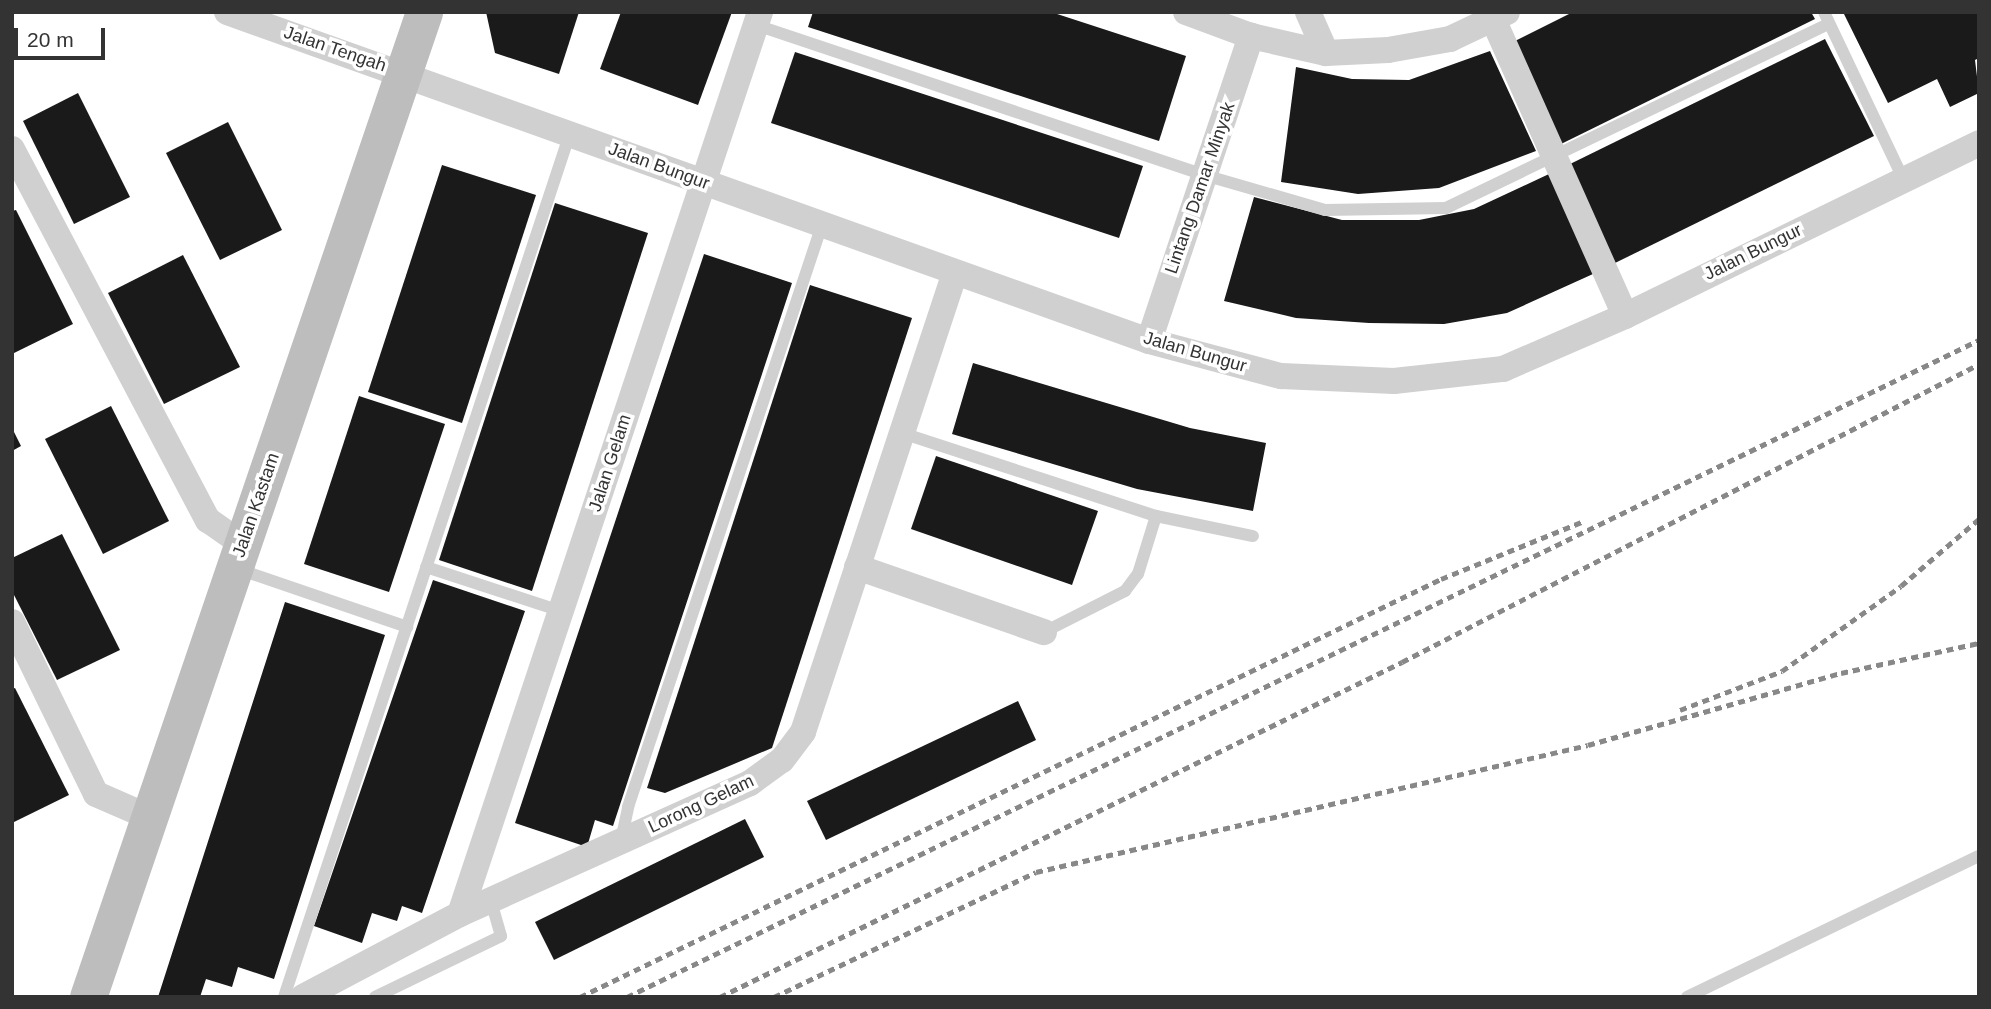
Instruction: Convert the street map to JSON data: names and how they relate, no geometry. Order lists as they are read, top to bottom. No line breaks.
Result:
{"streets":{"street":["Jalan Tengah","Jalan Bungur","Lintang Damar Minyak","Jalan Gelam","Jalan Kastam","Lorong Gelam"]},"crossings":[["Jalan Tengah","Jalan Bungur"],["Jalan Tengah","Jalan Kastam"],["Jalan Bungur","Lintang Damar Minyak"],["Jalan Bungur","Jalan Gelam"],["Jalan Bungur","Jalan Kastam"],["Jalan Bungur","Lorong Gelam"],["Jalan Gelam","Lorong Gelam"]],"scale_bar":"20 m"}
